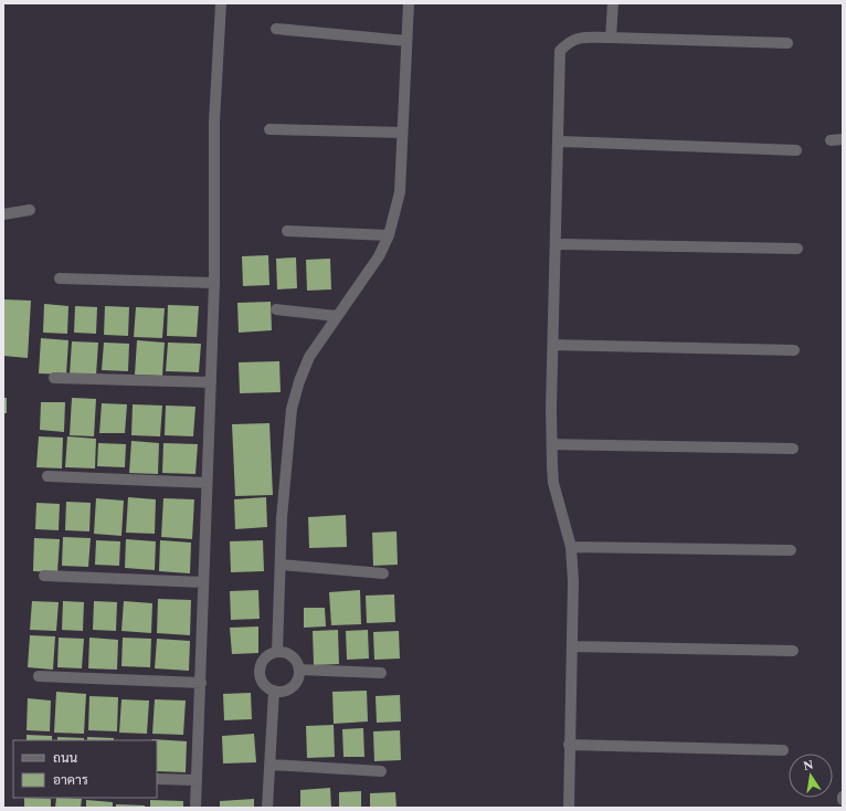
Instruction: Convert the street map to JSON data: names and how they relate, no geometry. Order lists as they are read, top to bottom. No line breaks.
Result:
{"legend":["ถนน","อาคาร"],"north":"top"}
